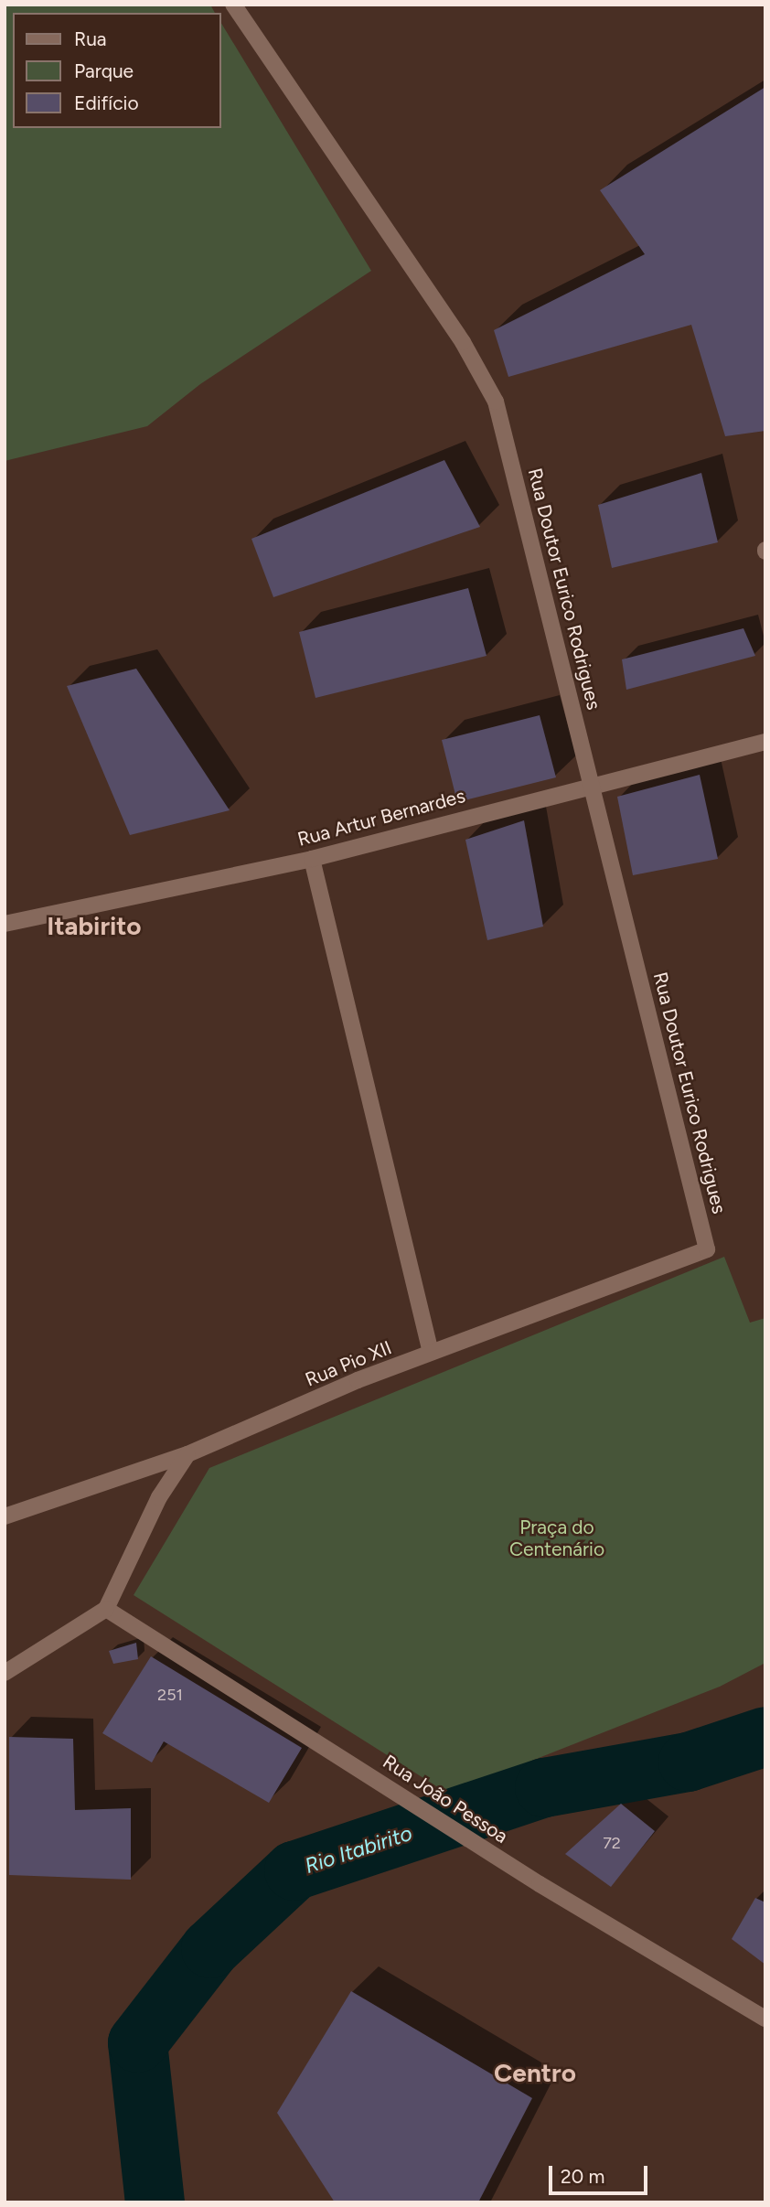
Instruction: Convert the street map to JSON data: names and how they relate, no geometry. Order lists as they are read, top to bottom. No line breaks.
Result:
{"streets":{"main road":["Rua Doutor Eurico Rodrigues","Rua Artur Bernardes","Rua Pio XII","Rua João Pessoa"]},"crossings":[["Rua Doutor Eurico Rodrigues","Rua Artur Bernardes"],["Rua Doutor Eurico Rodrigues","Rua Pio XII"]],"districts":["Itabirito","Centro"],"water":["Rio Itabirito"],"parks":["Praça do Centenário"],"house_numbers":["251","72"],"legend":["Rua","Parque","Edifício"],"scale_bar":"20 m"}
